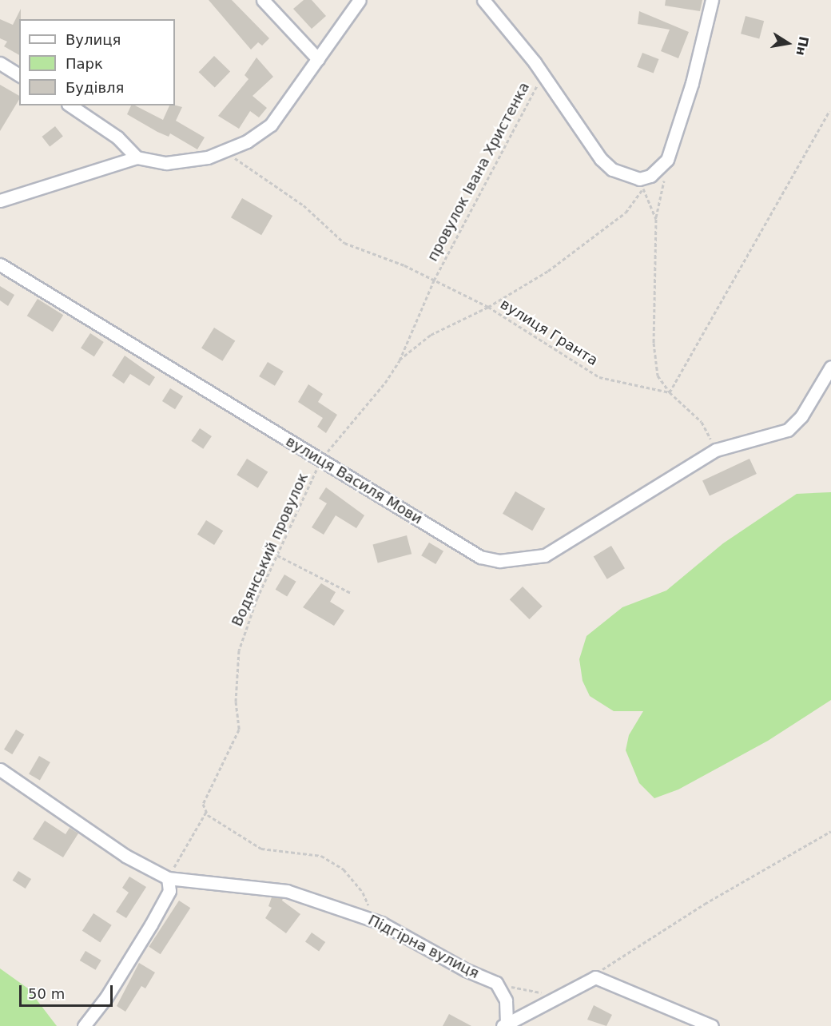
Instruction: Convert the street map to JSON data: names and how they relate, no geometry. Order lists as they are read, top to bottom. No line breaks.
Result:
{"streets":{"street":["вулиця Василя Мови","Підгірна вулиця"],"path":["провулок Івана Христенка","вулиця Гранта","Водянський провулок"]},"crossings":[["провулок Івана Христенка","вулиця Гранта"],["провулок Івана Христенка","Водянський провулок"],["вулиця Гранта","Водянський провулок"],["вулиця Василя Мови","Водянський провулок"]],"legend":["Вулиця","Парк","Будівля"],"scale_bar":"50 m","north":"right"}
